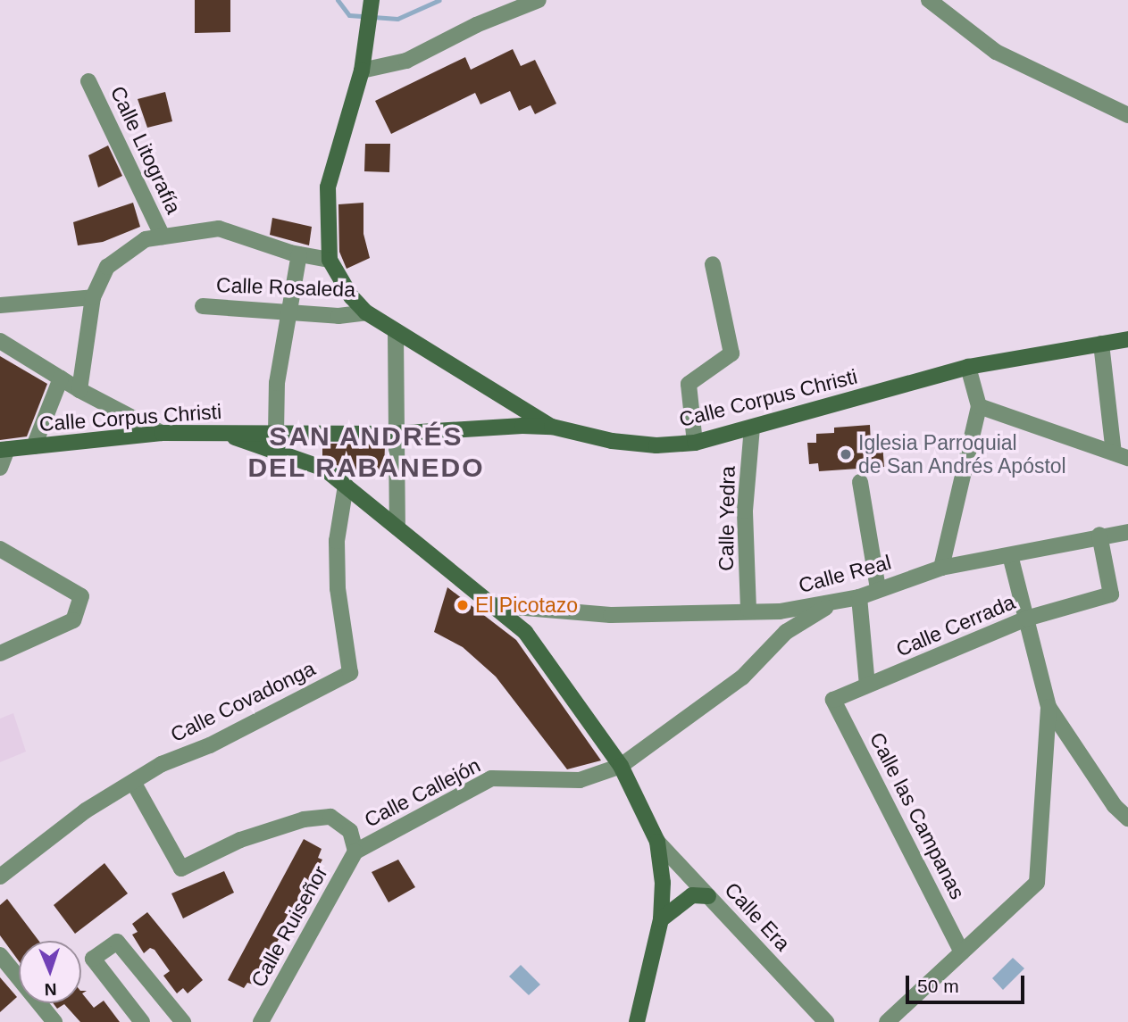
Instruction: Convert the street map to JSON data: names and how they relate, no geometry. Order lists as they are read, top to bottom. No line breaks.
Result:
{"streets":{"street":["Calle Litografía","Calle Rosaleda","Calle Corpus Christi","Calle Yedra","Calle Real","Calle Cerrada","Calle Covadonga","Calle Callejón","Calle las Campanas","Calle Era","Calle Ruiseñor"]},"crossings":[["Calle Corpus Christi","Calle Yedra"],["Calle Yedra","Calle Real"],["Calle Real","Calle Cerrada"],["Calle Real","Calle Callejón"],["Calle Cerrada","Calle las Campanas"],["Calle Callejón","Calle Ruiseñor"]],"districts":["SAN ANDRÉS DEL RABANEDO"],"places":["Iglesia Parroquial de San Andrés Apóstol","El Picotazo"],"scale_bar":"50 m","north":"bottom"}
